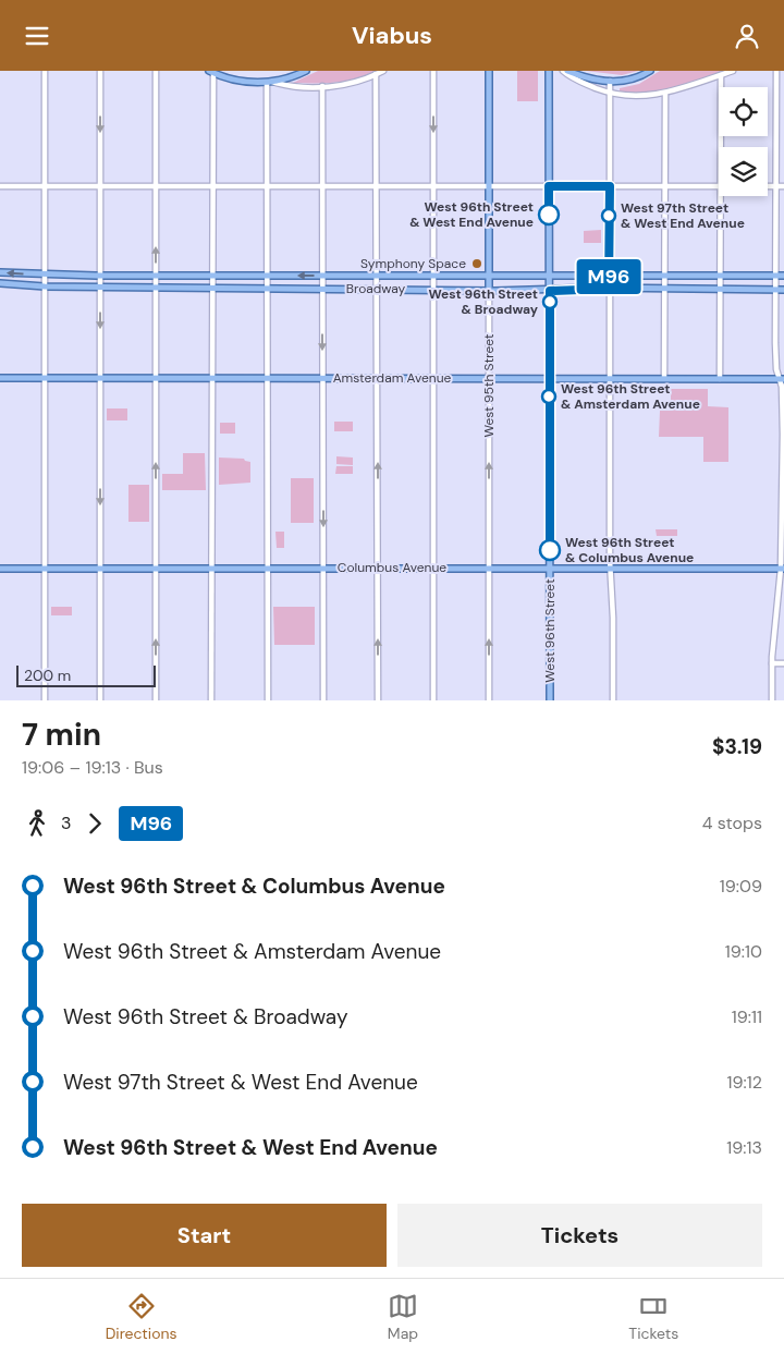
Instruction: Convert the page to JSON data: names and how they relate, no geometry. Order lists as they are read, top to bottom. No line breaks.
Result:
{"streets":{"main road":["Broadway","Amsterdam Avenue","West 95th Street","Columbus Avenue","West 96th Street"]},"crossings":[["Broadway","West 95th Street"],["Broadway","West 96th Street"],["Amsterdam Avenue","West 95th Street"],["Amsterdam Avenue","West 96th Street"],["West 95th Street","Columbus Avenue"],["Columbus Avenue","West 96th Street"]],"one_way":["West 95th Street"],"places":["West 96th Street & West End Avenue","West 97th Street & West End Avenue","Symphony Space","West 96th Street & Broadway","West 96th Street & Amsterdam Avenue","West 96th Street & Columbus Avenue"],"lines":["bus line M96"],"scale_bar":"200 m","page":{"header":"Viabus","on_map":"M96","scale":"200 m","heading":["7 min","19:06 – 19:13 · Bus","$3.19"],"legs":["3","M96","4 stops"],"list":[{"name":"West 96th Street & Columbus Avenue","value":"19:09"},{"name":"West 96th Street & Amsterdam Avenue","value":"19:10"},{"name":"West 96th Street & Broadway","value":"19:11"},{"name":"West 97th Street & West End Avenue","value":"19:12"},{"name":"West 96th Street & West End Avenue","value":"19:13"}],"buttons":["Start","Tickets"],"tabs":["Directions","Map","Tickets"]}}
